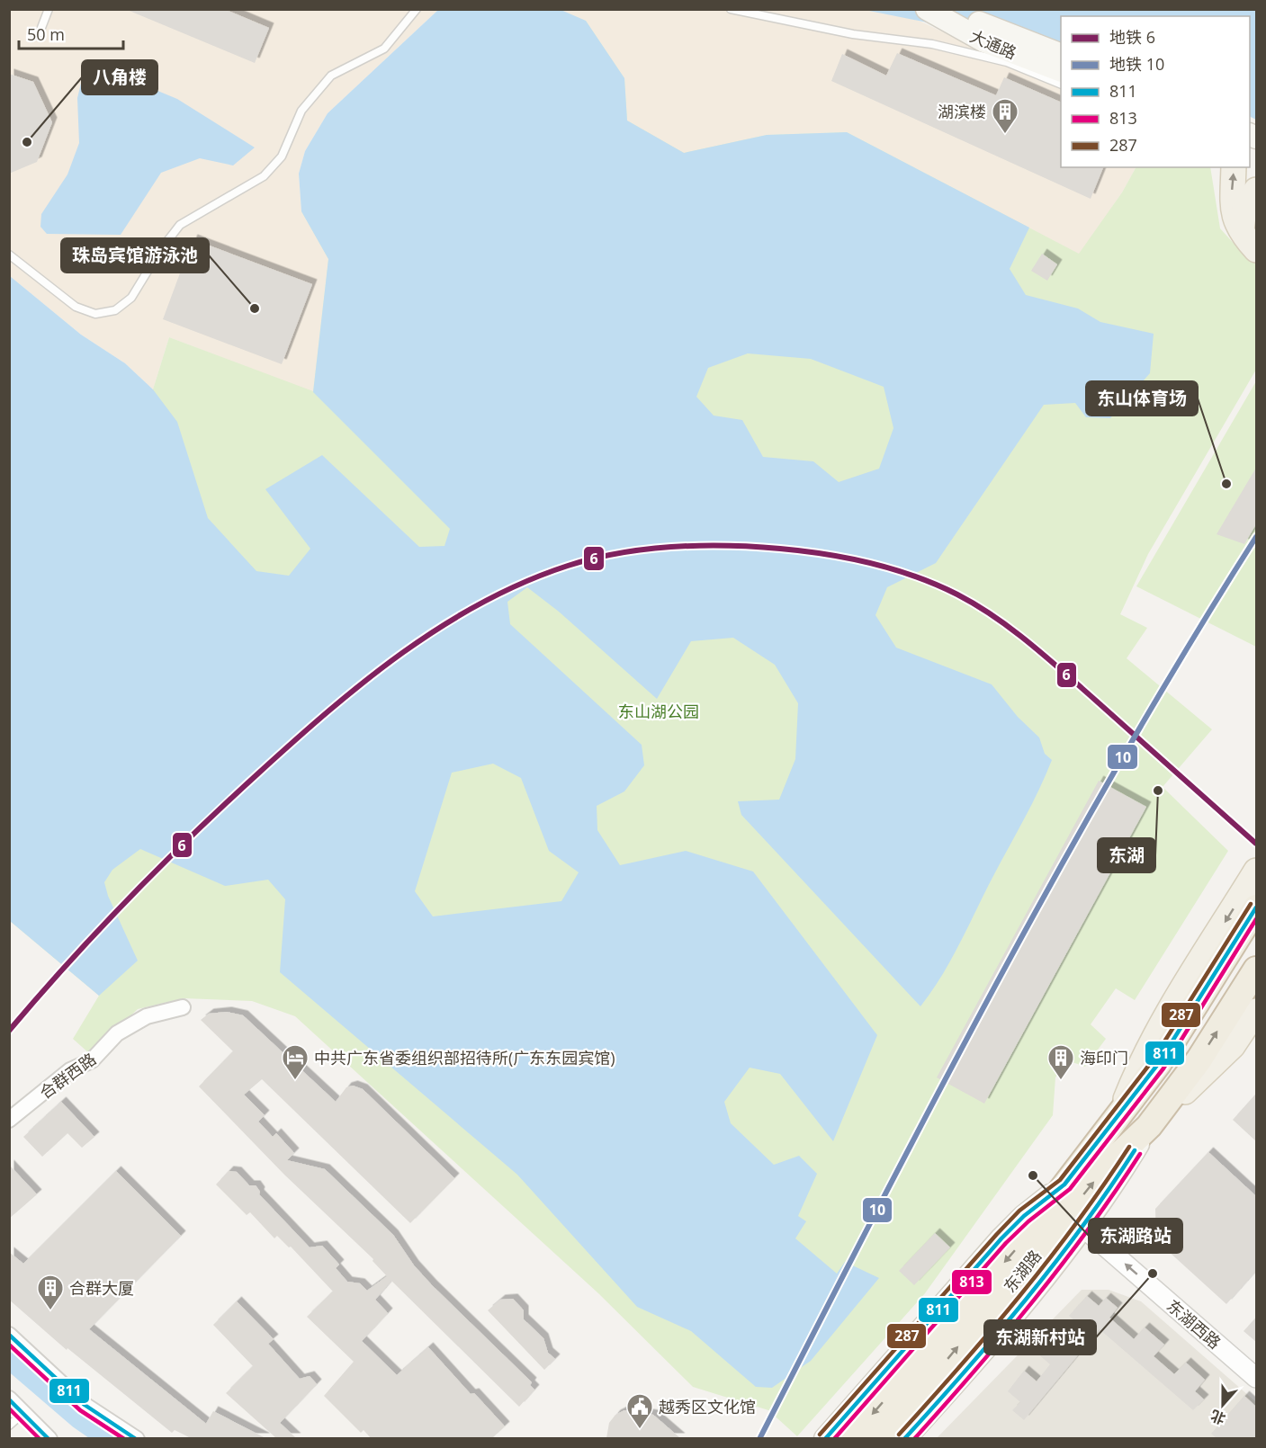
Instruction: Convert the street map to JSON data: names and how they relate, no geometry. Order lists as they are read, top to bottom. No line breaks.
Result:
{"streets":{"highway":["东湖路"],"main road":["大通路"],"street":["合群西路","东湖西路"]},"one_way":["东湖西路"],"parks":["东山湖公园"],"places":{"building":["湖滨楼","海印门","合群大厦"],"other":["八角楼","珠岛宾馆游泳池","东山体育场","东湖","东湖路站","东湖新村站"],"hotel":["中共广东省委组织部招待所(广东东园宾馆)"],"public building":["越秀区文化馆"]},"lines":["metro line 10","metro line 6","transit line 287","transit line 811","transit line 813"],"legend":["地铁 6","地铁 10","811","813","287"],"scale_bar":"50 m","north":"bottom"}
